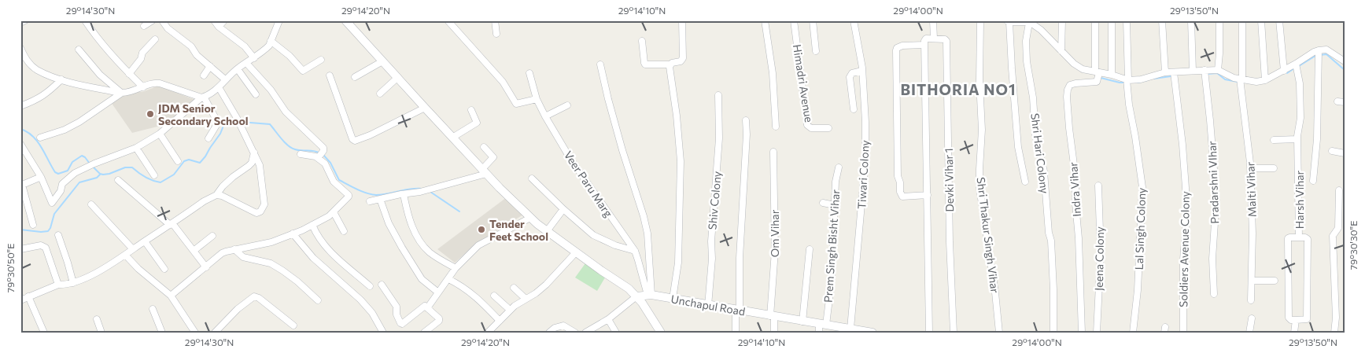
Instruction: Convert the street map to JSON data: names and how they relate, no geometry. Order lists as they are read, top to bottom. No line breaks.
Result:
{"streets":{"street":["Himadri Avenue","Shri Hari Colony","Tiwari Colony","Devki Vihar 1","Pradarshni VIhar","Veer Paru Marg","Indra Vihar","Malti Vihar","Harsh Vihar","Shiv Colony","Lal Singh Colony","Om Vihar","Shri Thakur Singh Vihar","Prem Singh Bisht Vihar","Soldiers Avenue Colony","Jeena Colony","Unchapul Road"]},"crossings":[["Tiwari Colony","Unchapul Road"],["Veer Paru Marg","Unchapul Road"],["Shiv Colony","Unchapul Road"],["Om Vihar","Unchapul Road"],["Prem Singh Bisht Vihar","Unchapul Road"]],"districts":["BITHORIA NO1"],"places":["JDM Senior Secondary School","Tender Feet School"],"coordinates":["29°14'30\"N","29°14'20\"N","29°14'10\"N","29°14'00\"N","29°13'50\"N","79°30'30\"E","79°30'50\"E"]}
